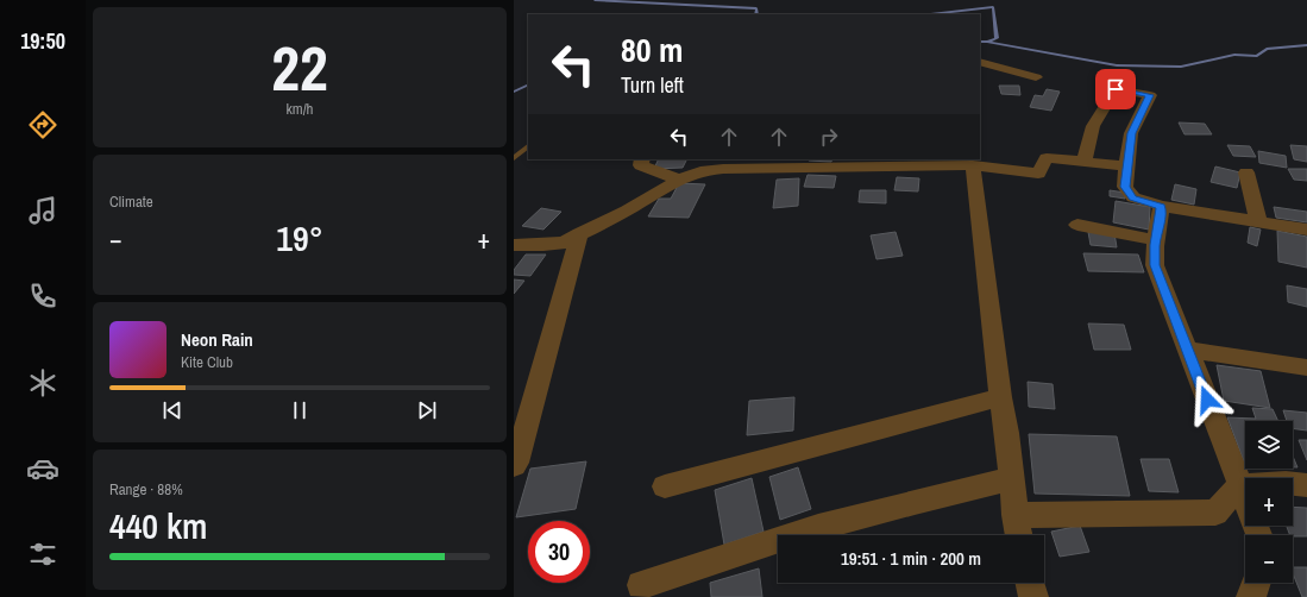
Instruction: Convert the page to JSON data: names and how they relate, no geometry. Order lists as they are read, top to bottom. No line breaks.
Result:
{"page":{"tabs":"19:50","tile":[["22","km/h"],"Climate",["Range · 88%","440 km"]],"turn":["80 m","Turn left"],"heat":["−","19°","+"],"song":["Neon Rain","Kite Club"],"map_buttons":["+","−"],"limit":"30","trip":"19:51 · 1 min · 200 m"}}
